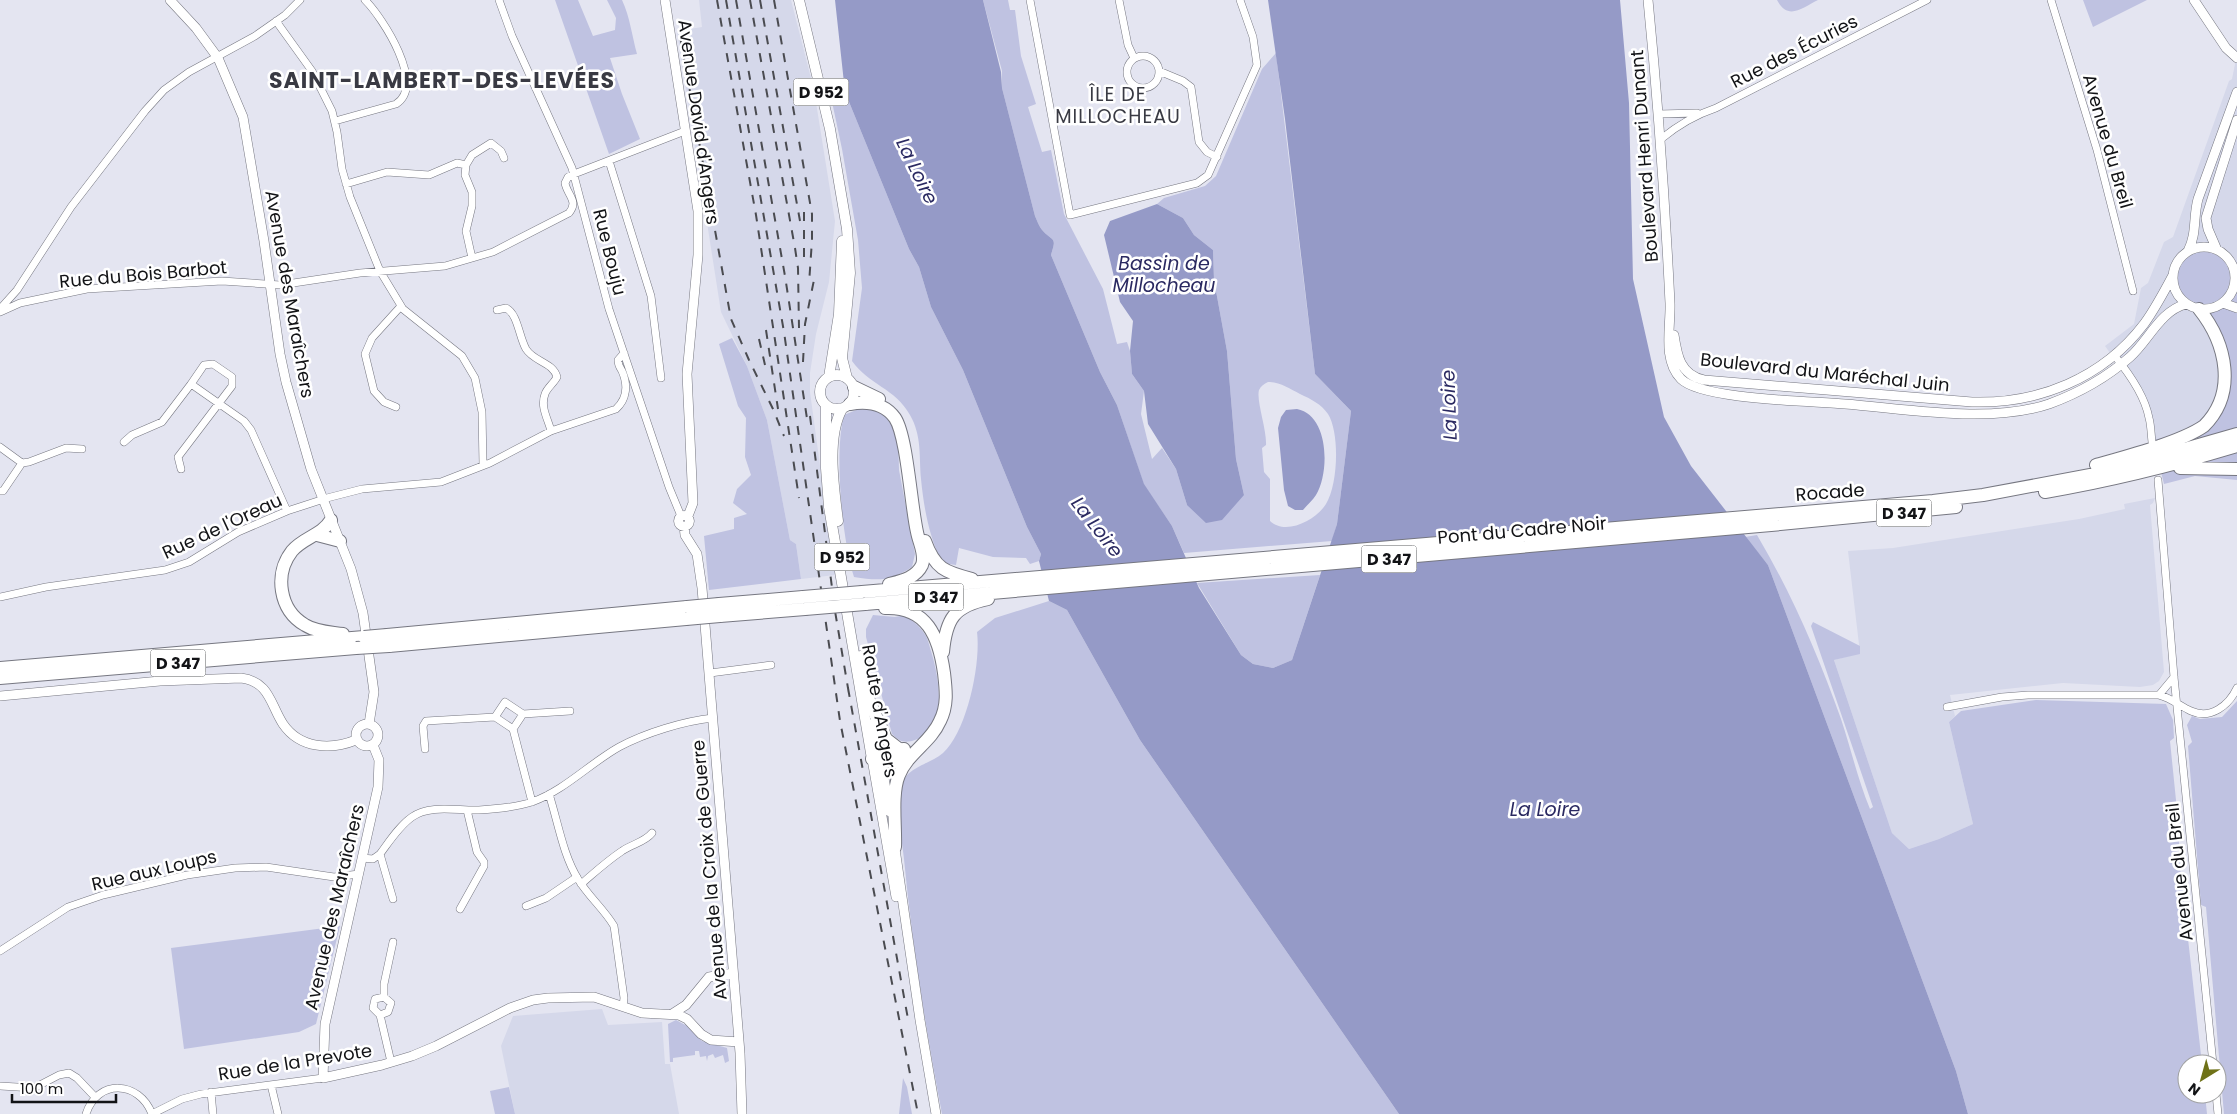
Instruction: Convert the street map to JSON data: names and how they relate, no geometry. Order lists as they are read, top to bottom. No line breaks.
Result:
{"streets":{"highway":["Rocade","D 347","Pont du Cadre Noir"],"main road":["D 952","Route d'Angers"],"street":["Rue des Écuries","Avenue David d'Angers","Avenue du Breil","Boulevard Henri Dunant","Rue Bouju","Rue du Bois Barbot","Avenue des Maraîchers","Boulevard du Maréchal Juin","Rue de l'Oreau","Rue aux Loups","Avenue de la Croix de Guerre","Rue de la Prevote"]},"crossings":[["Rue des Écuries","Boulevard Henri Dunant"],["D 952","Route d'Angers"],["Avenue David d'Angers","Rue Bouju"],["Avenue David d'Angers","Avenue de la Croix de Guerre"],["Avenue du Breil","D 347"],["Boulevard Henri Dunant","Boulevard du Maréchal Juin"],["Rue Bouju","Rue du Bois Barbot"],["Rue Bouju","Rue de l'Oreau"],["Rue du Bois Barbot","Avenue des Maraîchers"],["Avenue des Maraîchers","Rue de l'Oreau"],["Avenue des Maraîchers","Rue aux Loups"],["Avenue des Maraîchers","Rue de la Prevote"],["Rocade","D 347"],["Rocade","Pont du Cadre Noir"],["D 347","Pont du Cadre Noir"],["Avenue de la Croix de Guerre","Rue de la Prevote"]],"districts":["SAINT-LAMBERT-DES-LEVÉES","ÎLE DE MILLOCHEAU"],"water":["La Loire","Bassin de Millocheau"],"scale_bar":"100 m","north":"bottom left"}
